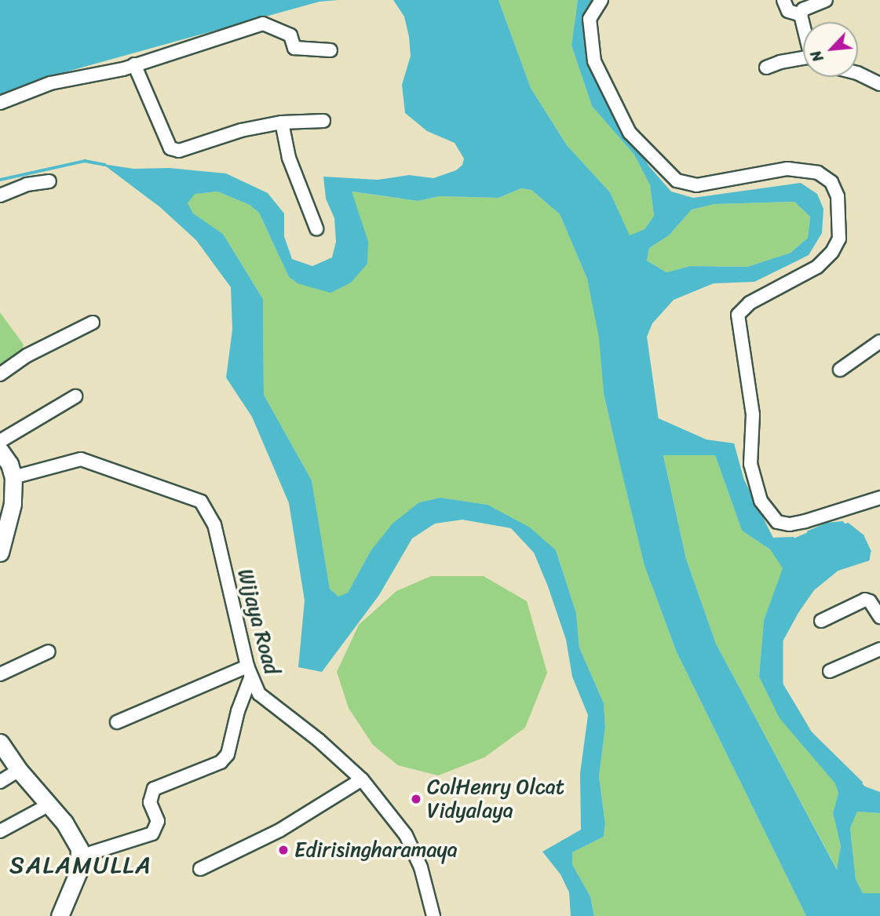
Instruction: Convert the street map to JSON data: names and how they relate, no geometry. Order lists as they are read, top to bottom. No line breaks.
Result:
{"streets":{"street":["Wijaya Road"]},"districts":["SALAMULLA"],"places":["ColHenry Olcat Vidyalaya","Edirisingharamaya"],"north":"bottom left"}
